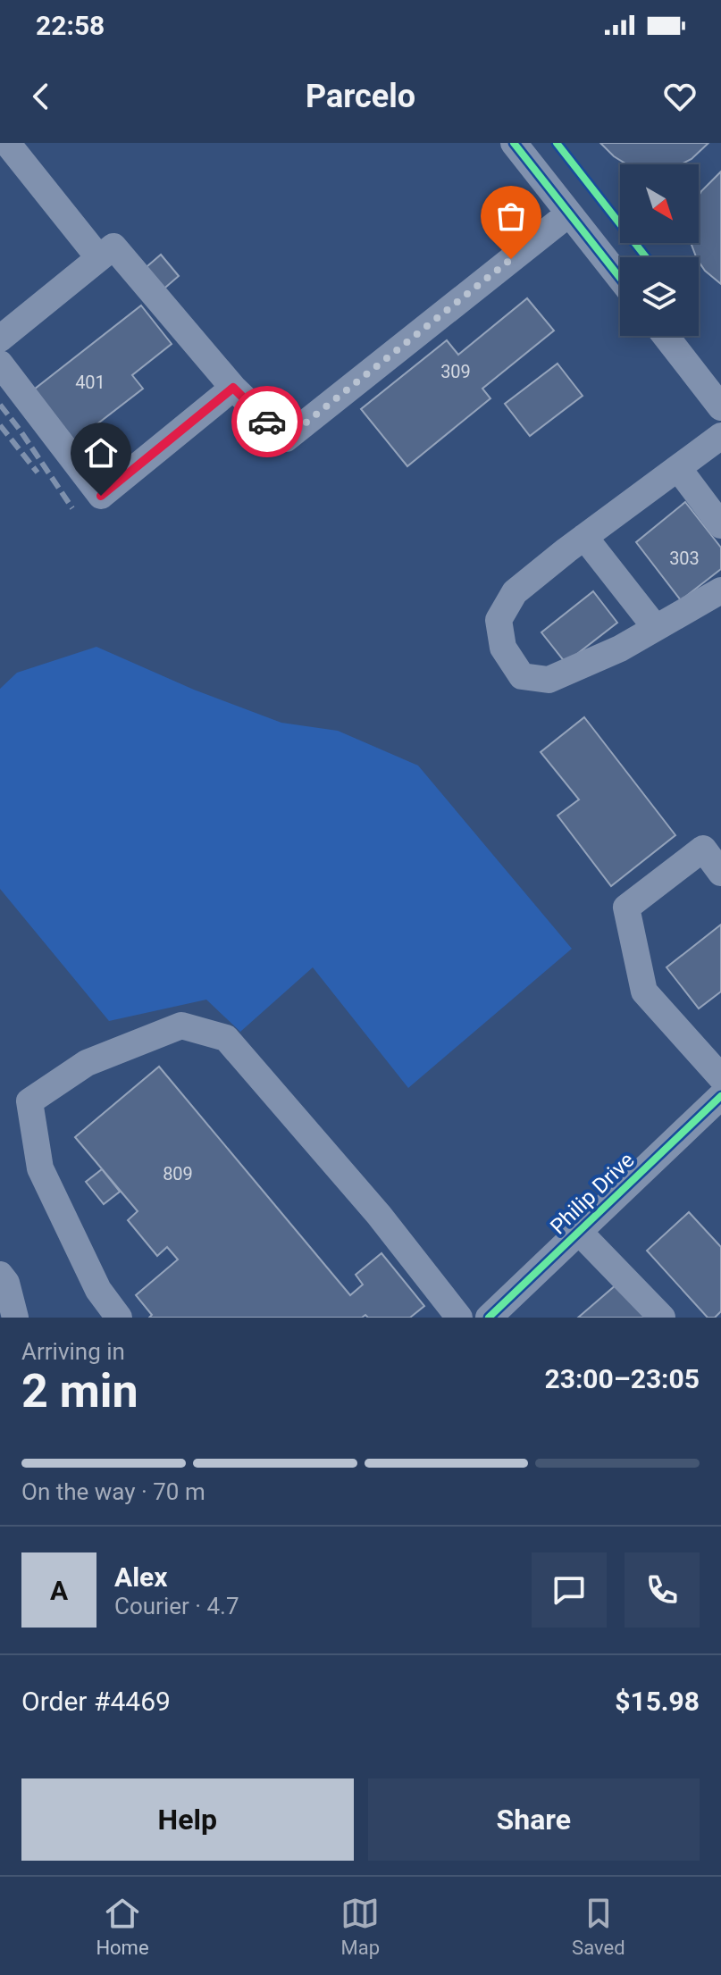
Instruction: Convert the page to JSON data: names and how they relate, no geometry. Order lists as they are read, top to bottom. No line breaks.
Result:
{"streets":{"street":["Philip Drive"]},"house_numbers":["309","401","303","809"],"north":"bottom right","page":{"status":"22:58","header":"Parcelo","heading":["2 min","Arriving in","23:00–23:05"],"panel":["Alex","Courier · 4.7","Order #4469","$15.98"],"bar":"On the way · 70 m","round":"A","buttons":["Help","Share"],"tabs":["Home","Map","Saved"]}}
